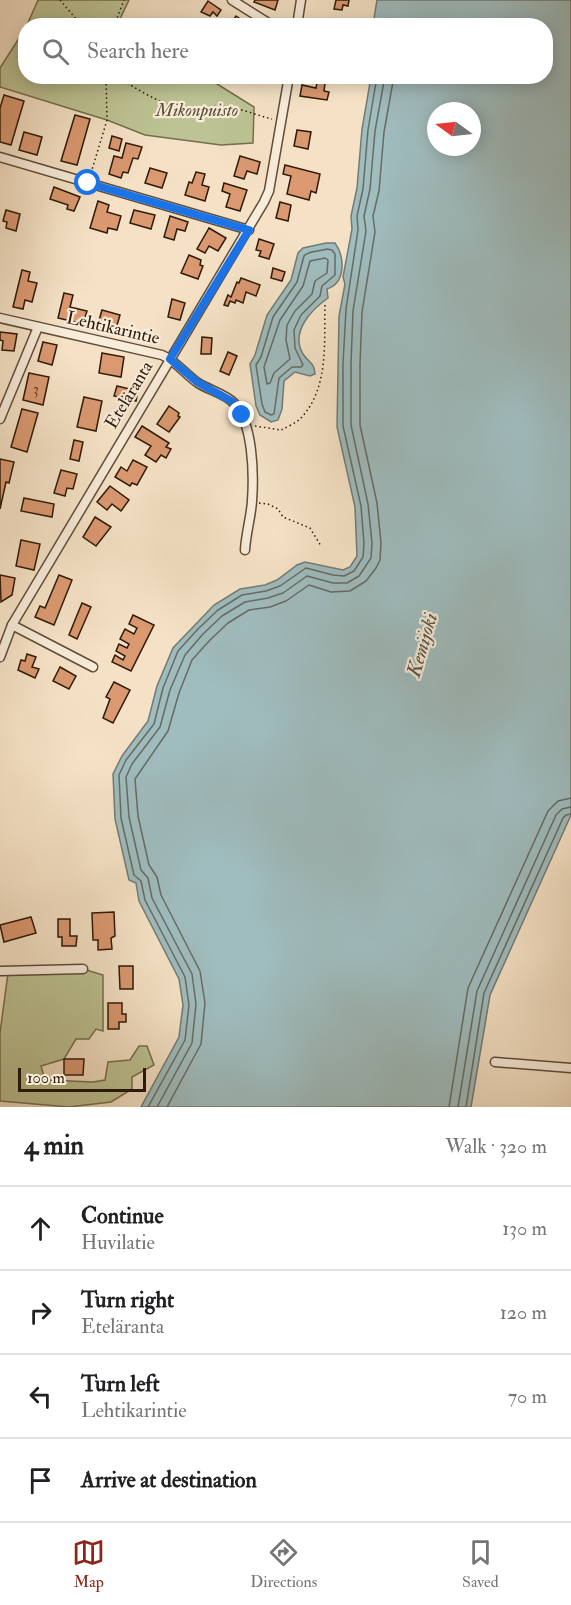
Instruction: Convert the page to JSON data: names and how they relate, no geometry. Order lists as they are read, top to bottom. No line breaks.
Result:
{"streets":{"street":["Lehtikarintie","Eteläranta"]},"crossings":[["Lehtikarintie","Eteläranta"]],"water":["Kemijoki"],"parks":["Mikonpuisto"],"house_numbers":["3"],"scale_bar":"100 m","north":"left","page":{"search":"Search here","scale":"100 m","heading":["4 min","Walk · 320 m"],"list":[["Continue","Huvilatie","130 m"],["Turn right","Eteläranta","120 m"],["Turn left","Lehtikarintie","70 m"],"Arrive at destination"],"nav":["Map","Directions","Saved"]}}
